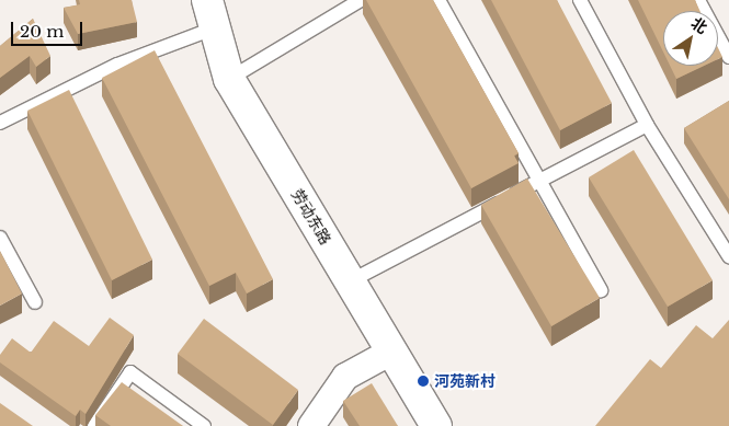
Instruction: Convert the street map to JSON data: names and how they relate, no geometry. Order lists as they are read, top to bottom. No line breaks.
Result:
{"streets":{"street":["劳动东路"]},"places":["河苑新村"],"scale_bar":"20 m","north":"top right"}
